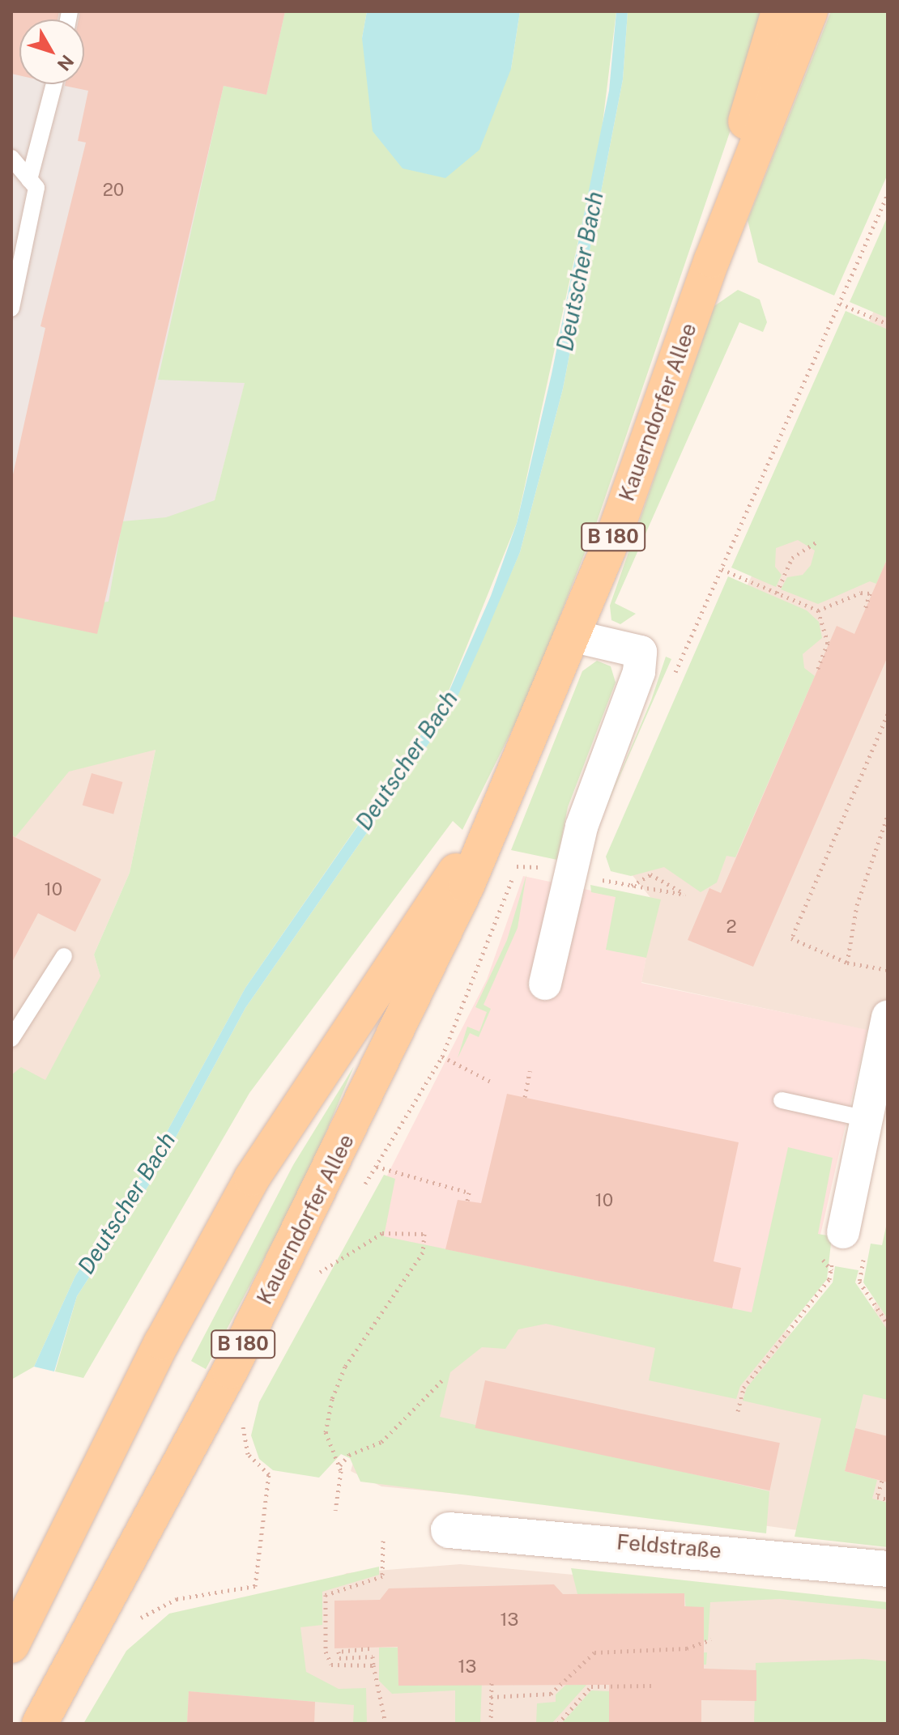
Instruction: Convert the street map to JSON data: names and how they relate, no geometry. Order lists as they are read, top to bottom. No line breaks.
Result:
{"streets":{"main road":["Kauerndorfer Allee","B 180"],"street":["Feldstraße"]},"water":["Deutscher Bach"],"house_numbers":["20","10","2","10","13","13"],"north":"bottom right"}
